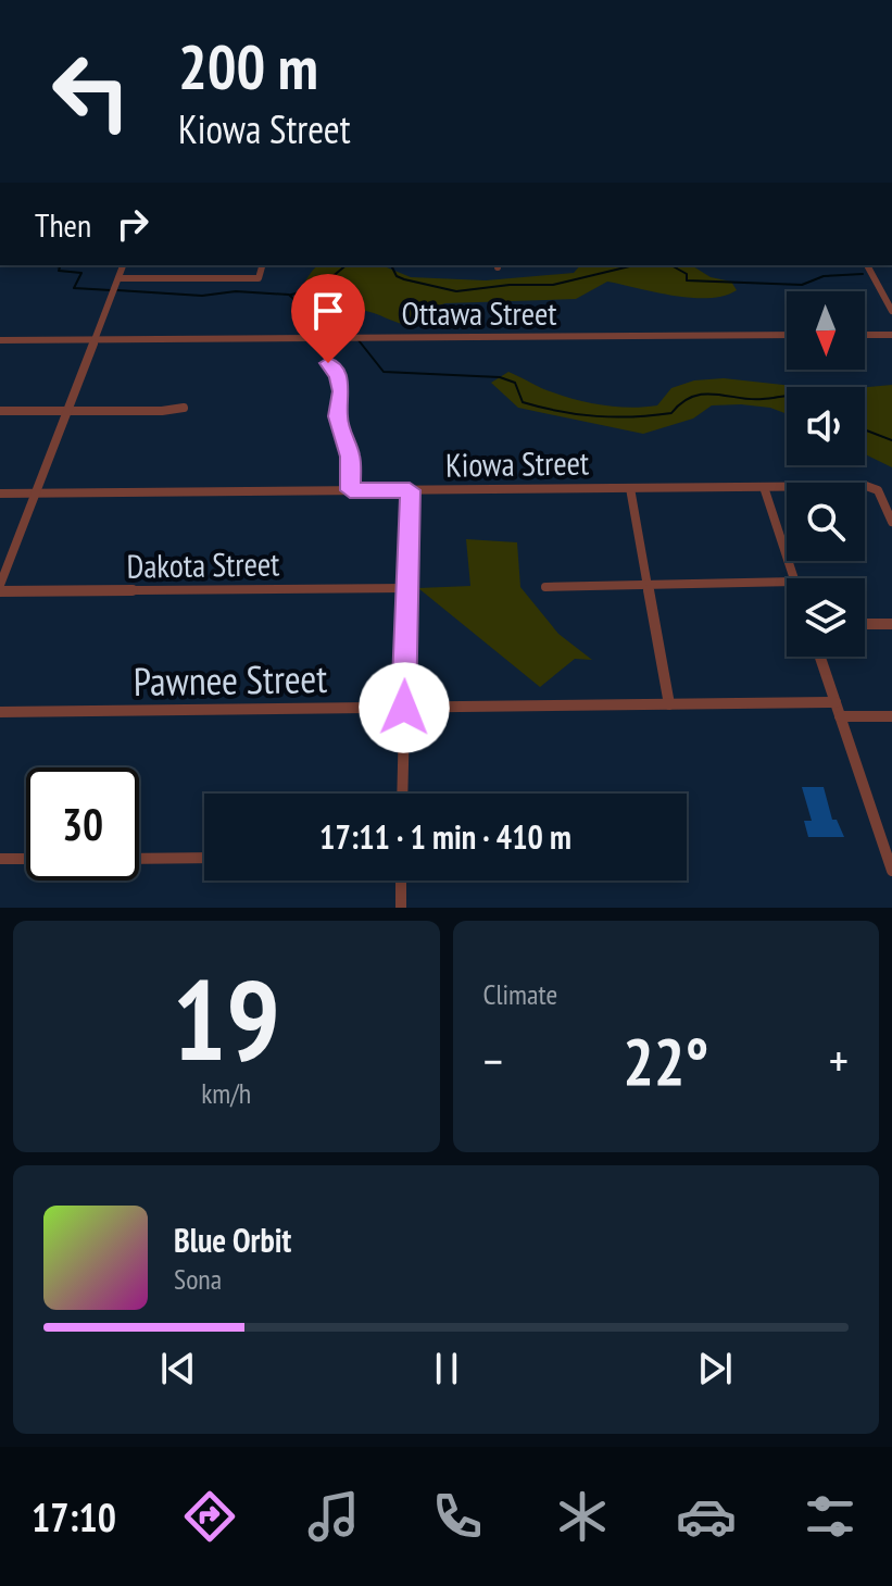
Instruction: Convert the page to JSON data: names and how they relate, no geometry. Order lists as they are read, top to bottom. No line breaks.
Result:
{"streets":{"street":["Ottawa Street","Kiowa Street","Dakota Street","Pawnee Street"]},"north":"bottom","page":{"turn":["200 m","Kiowa Street"],"then":"Then","limit":"30","trip":"17:11 · 1 min · 410 m","tile":[["19","km/h"],"Climate"],"heat":["−","22°","+"],"song":["Blue Orbit","Sona"],"tabs":"17:10"}}
